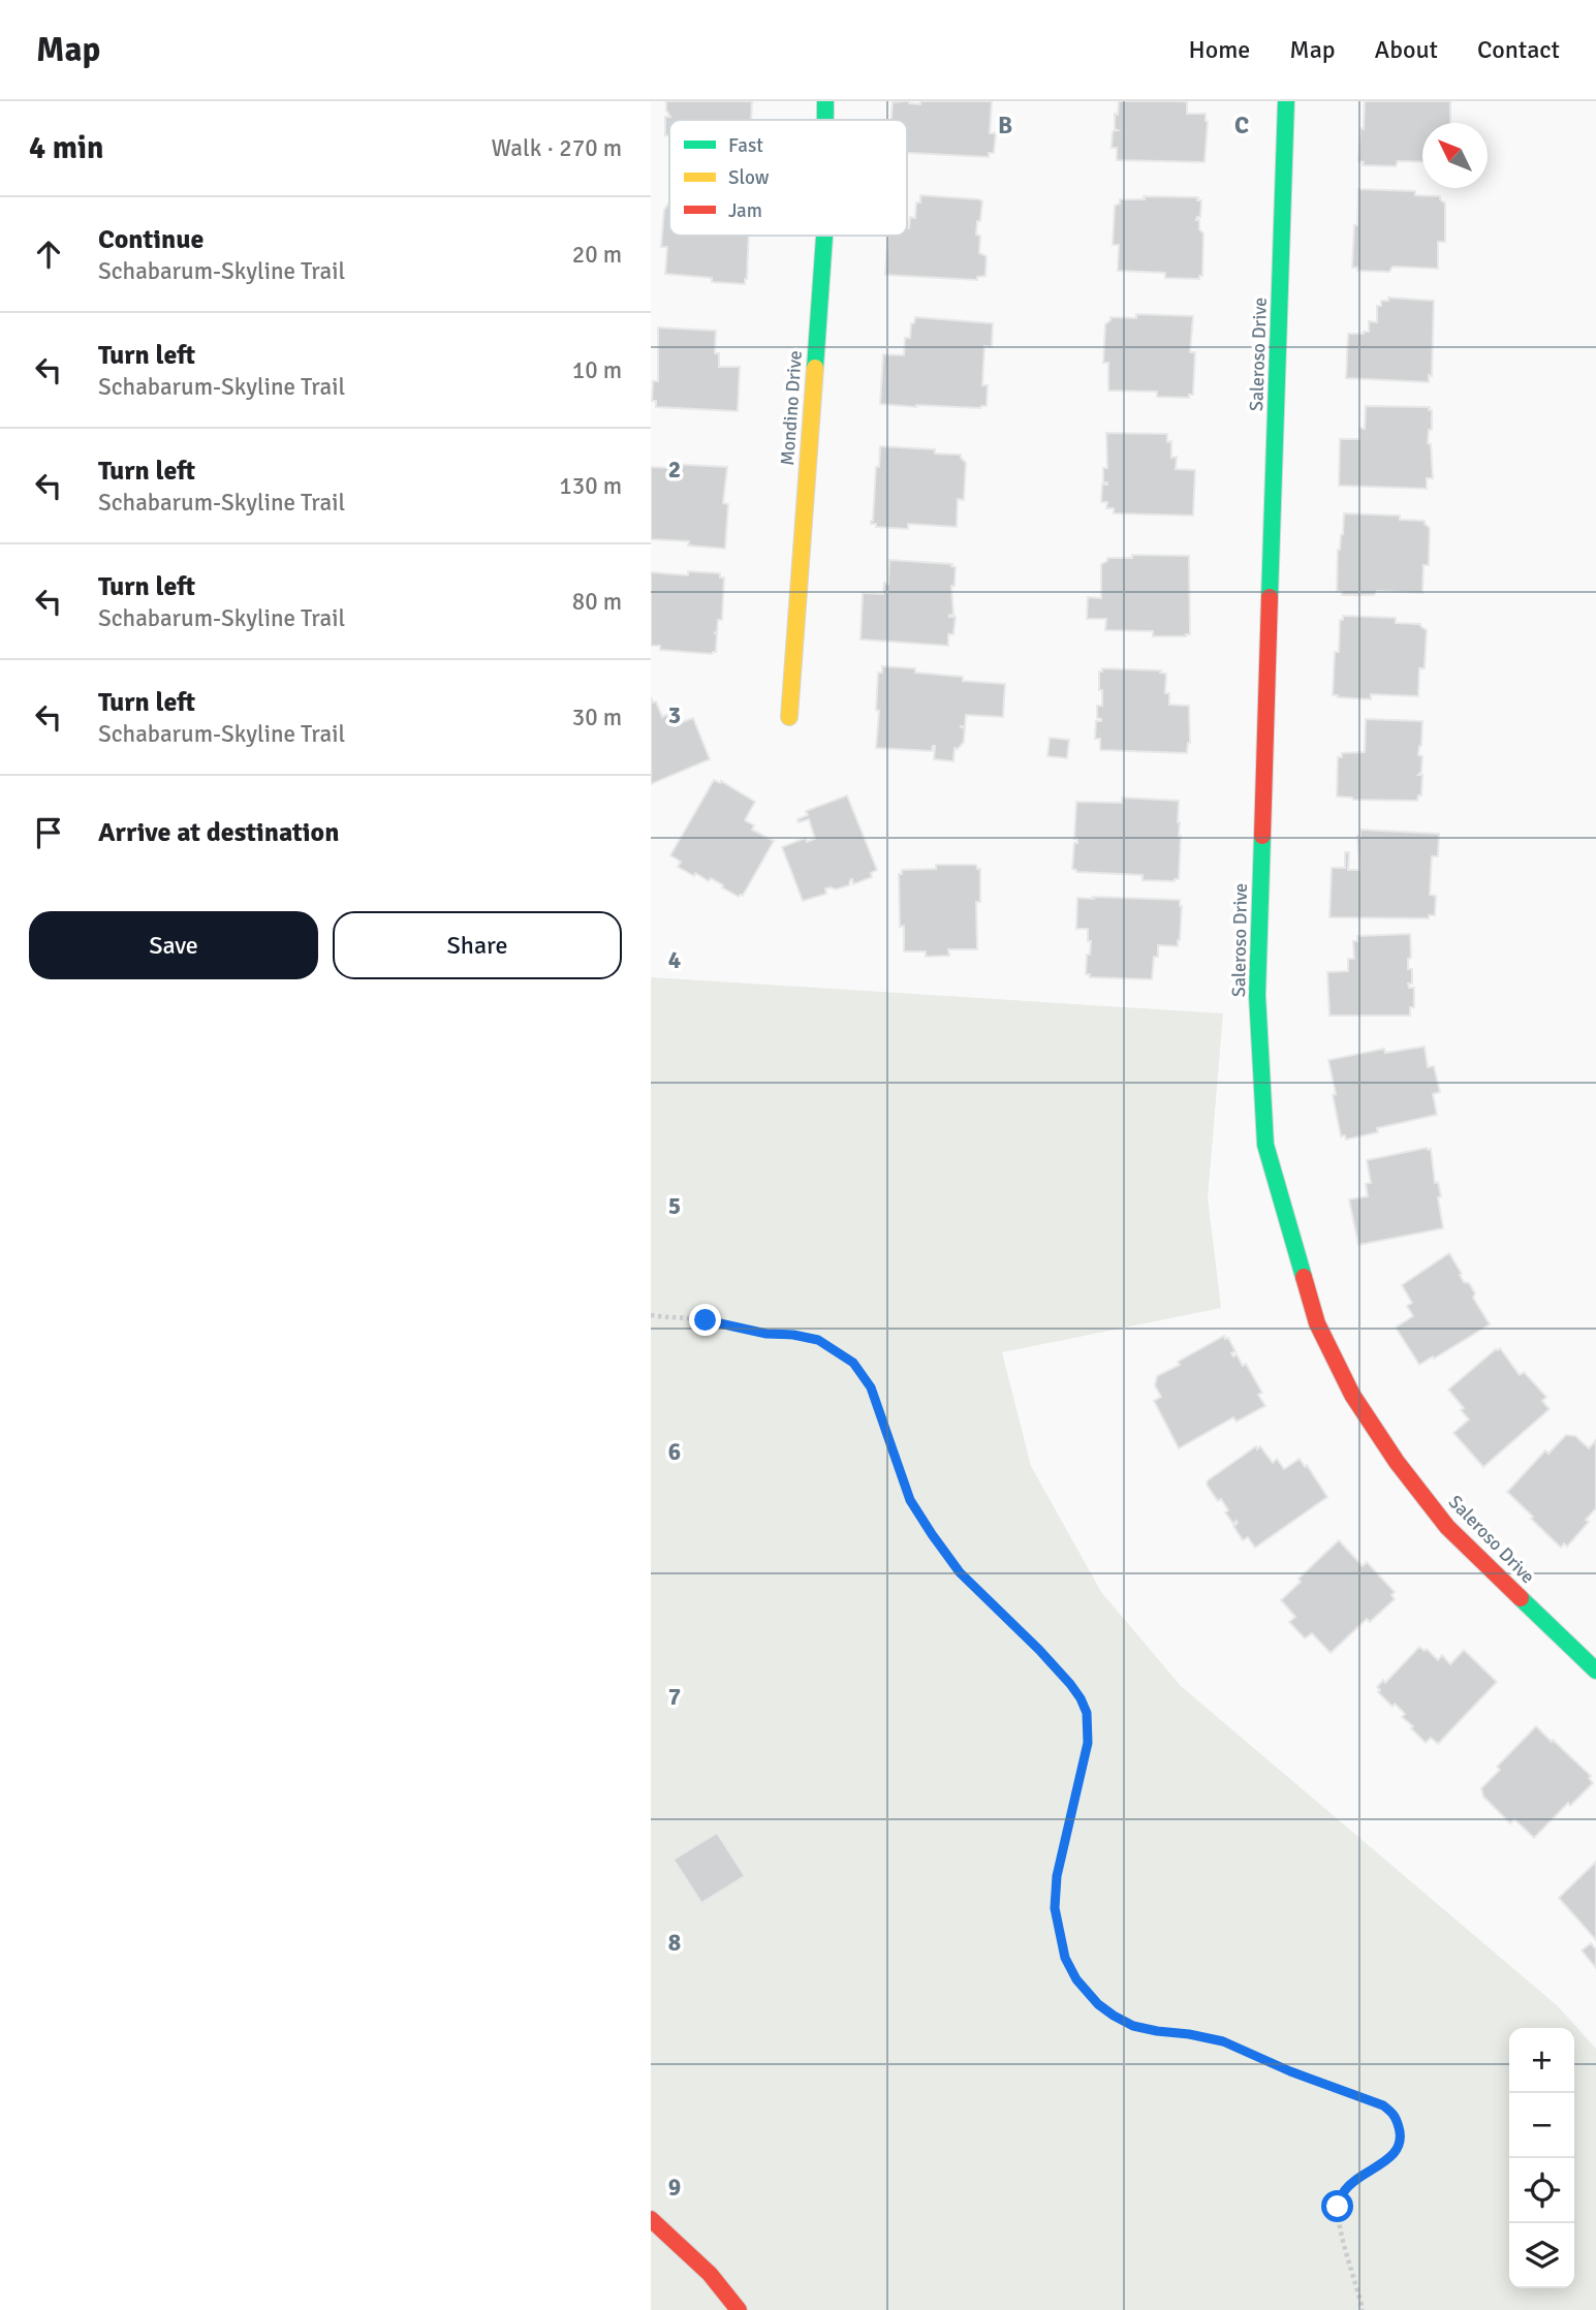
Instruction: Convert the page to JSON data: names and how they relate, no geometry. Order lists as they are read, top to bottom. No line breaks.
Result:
{"streets":{"street":["Saleroso Drive","Mondino Drive"]},"legend":["Fast","Slow","Jam"],"north":"top left","page":{"header":"Map","nav":["Home","Map","About","Contact"],"heading":["4 min","Walk · 270 m"],"list":[["Continue","Schabarum-Skyline Trail","20 m"],["Turn left","Schabarum-Skyline Trail","10 m"],["Turn left","Schabarum-Skyline Trail","130 m"],["Turn left","Schabarum-Skyline Trail","80 m"],["Turn left","Schabarum-Skyline Trail","30 m"],"Arrive at destination"],"buttons":["Save","Share"],"map_buttons":["+","−"]},"grid":{"columns":["B","C"],"rows":["2","3","4","5","6","7","8","9"]}}
